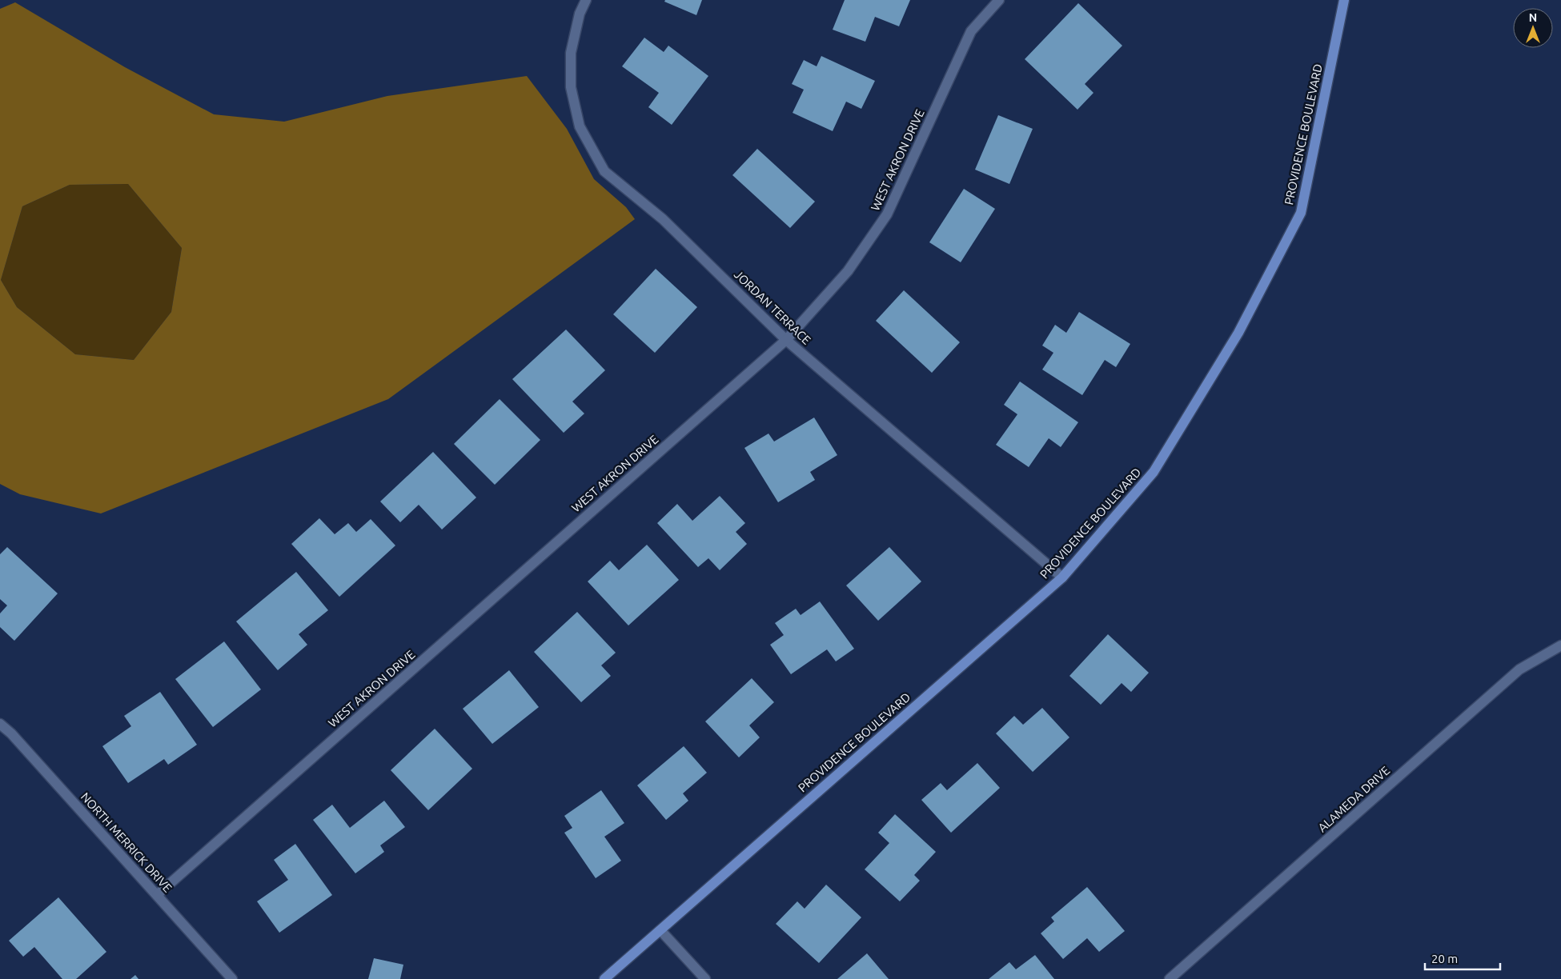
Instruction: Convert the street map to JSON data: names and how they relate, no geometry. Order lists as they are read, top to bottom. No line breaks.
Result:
{"streets":{"main road":["PROVIDENCE BOULEVARD"],"street":["WEST AKRON DRIVE","JORDAN TERRACE","ALAMEDA DRIVE","NORTH MERRICK DRIVE"]},"crossings":[["PROVIDENCE BOULEVARD","JORDAN TERRACE"],["WEST AKRON DRIVE","JORDAN TERRACE"],["WEST AKRON DRIVE","NORTH MERRICK DRIVE"]],"scale_bar":"20 m","north":"top"}
